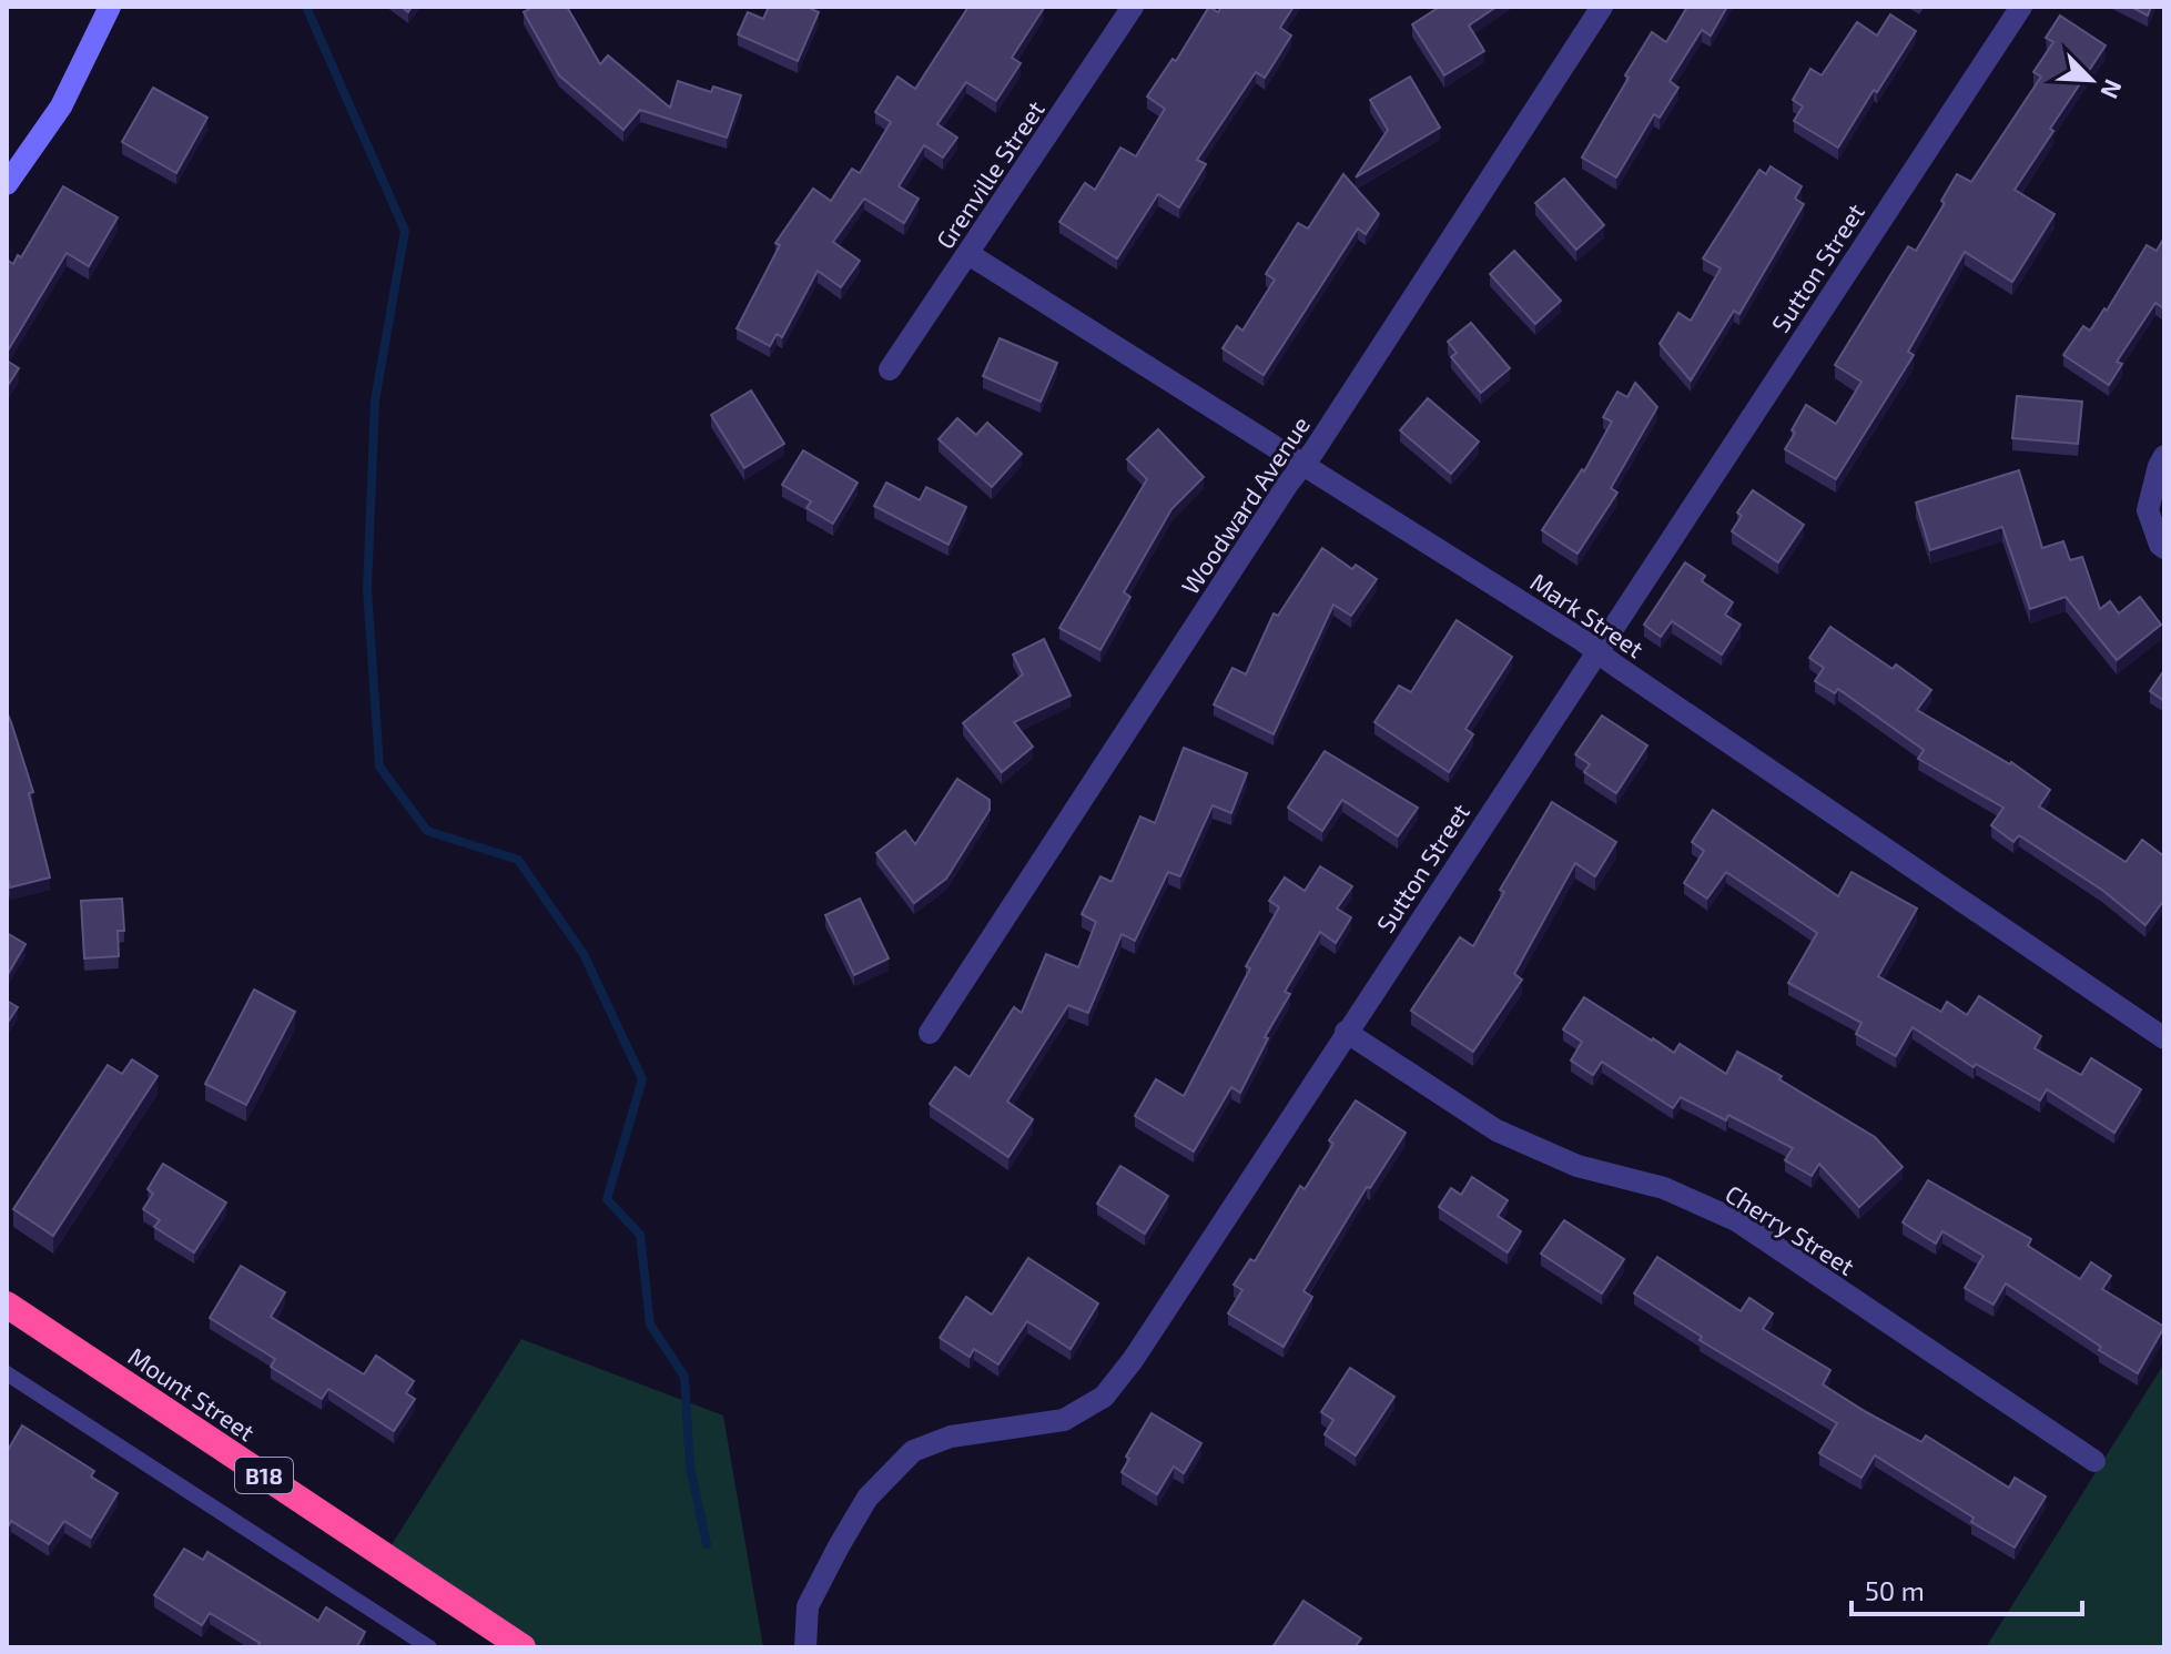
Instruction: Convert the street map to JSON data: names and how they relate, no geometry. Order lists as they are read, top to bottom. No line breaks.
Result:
{"streets":{"highway":["Mount Street","B18"],"street":["Grenville Street","Sutton Street","Woodward Avenue","Mark Street","Cherry Street"]},"crossings":[["Grenville Street","Mark Street"],["Sutton Street","Mark Street"],["Sutton Street","Cherry Street"],["Woodward Avenue","Mark Street"]],"scale_bar":"50 m","north":"bottom right"}
